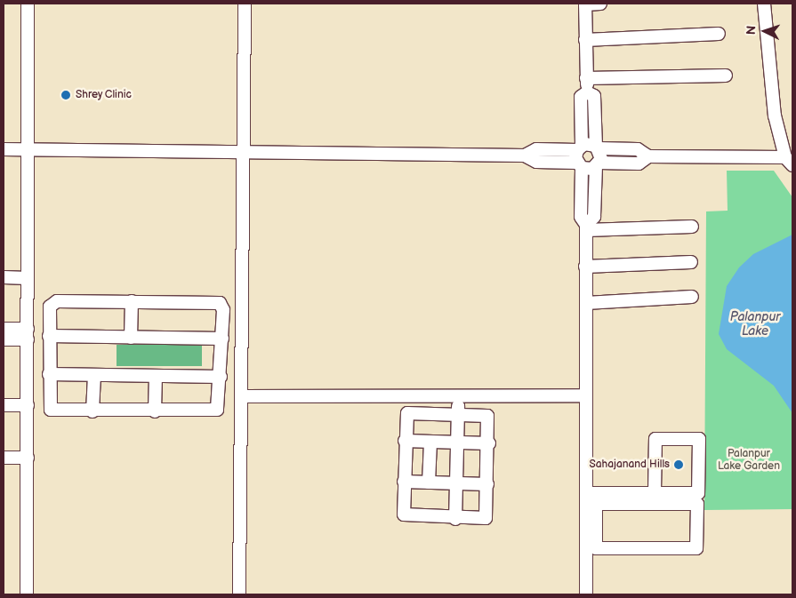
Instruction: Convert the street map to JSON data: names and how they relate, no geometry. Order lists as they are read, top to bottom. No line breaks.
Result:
{"water":["Palanpur Lake"],"parks":["Palanpur Lake Garden"],"places":["Shrey Clinic","Sahajanand Hills"],"north":"left"}
